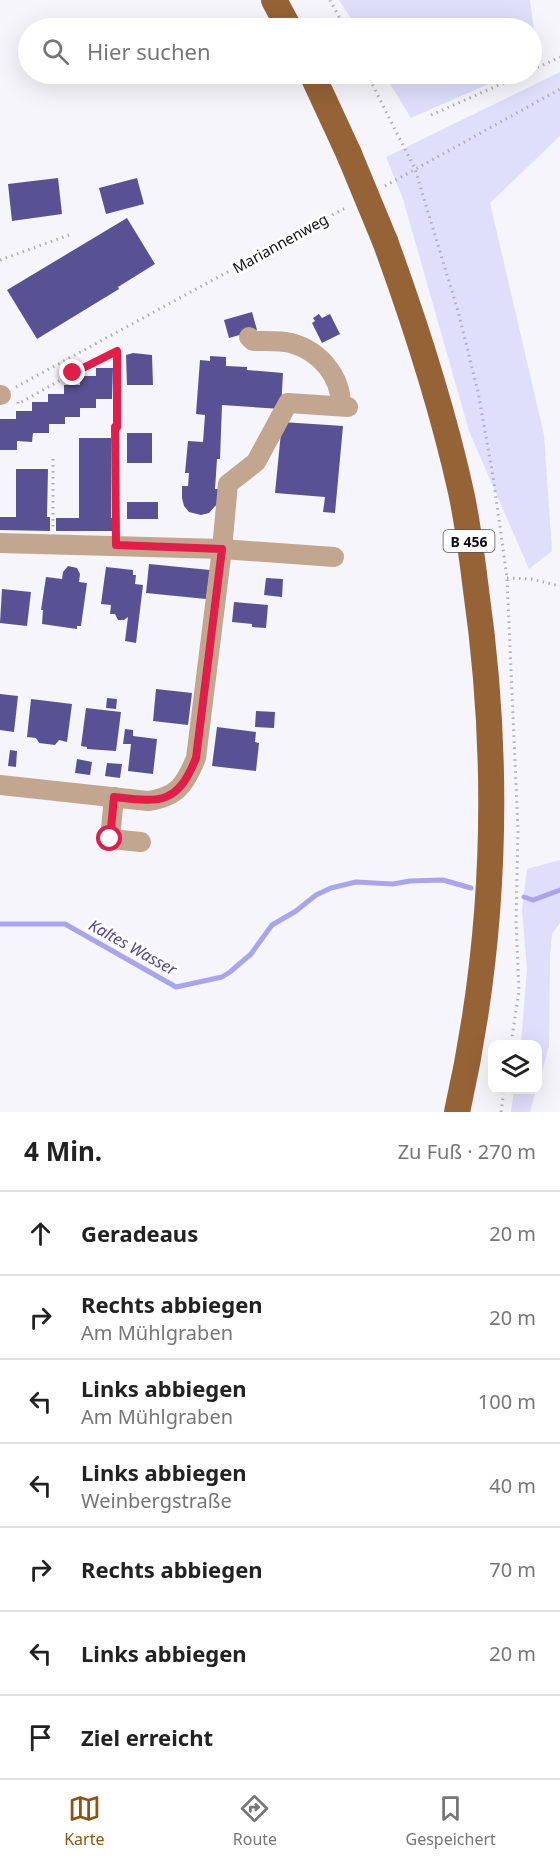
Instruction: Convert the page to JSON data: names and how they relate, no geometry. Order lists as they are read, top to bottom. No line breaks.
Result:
{"streets":{"main road":["B 456"],"path":["Mariannenweg"]},"water":["Kaltes Wasser"],"page":{"search":"Hier suchen","heading":["4 Min.","Zu Fuß · 270 m"],"list":[["Geradeaus","20 m"],["Rechts abbiegen","Am Mühlgraben","20 m"],["Links abbiegen","Am Mühlgraben","100 m"],["Links abbiegen","Weinbergstraße","40 m"],["Rechts abbiegen","70 m"],["Links abbiegen","20 m"],"Ziel erreicht"],"nav":["Karte","Route","Gespeichert"]}}
